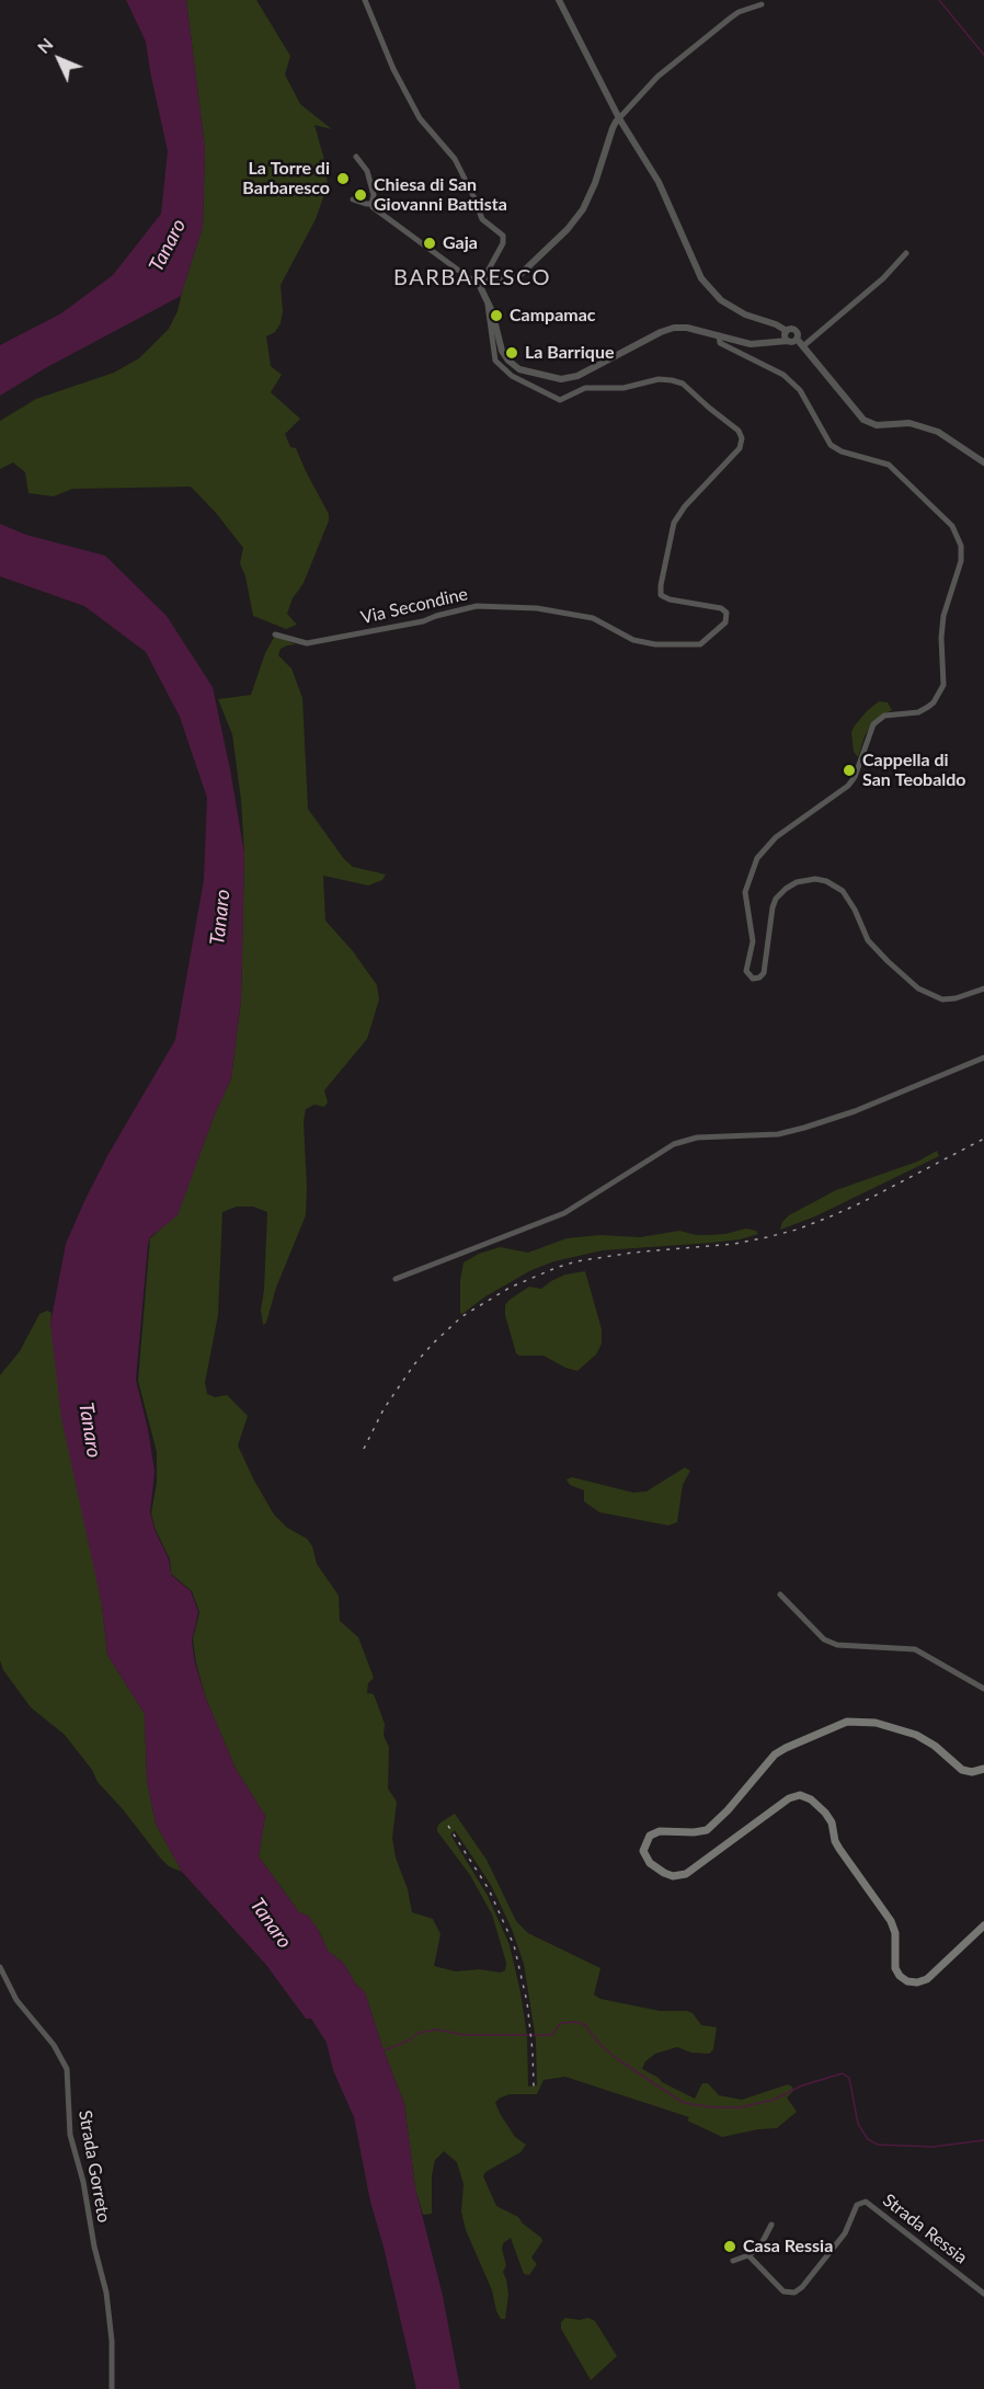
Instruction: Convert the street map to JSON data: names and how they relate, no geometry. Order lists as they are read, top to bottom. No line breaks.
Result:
{"streets":{"street":["Via Secondine","Strada Gorreto","Strada Ressia"]},"districts":["BARBARESCO"],"water":["Tanaro"],"places":["La Torre di Barbaresco","Chiesa di San Giovanni Battista","Gaja","Campamac","La Barrique","Cappella di San Teobaldo","Casa Ressia"],"north":"top left"}
